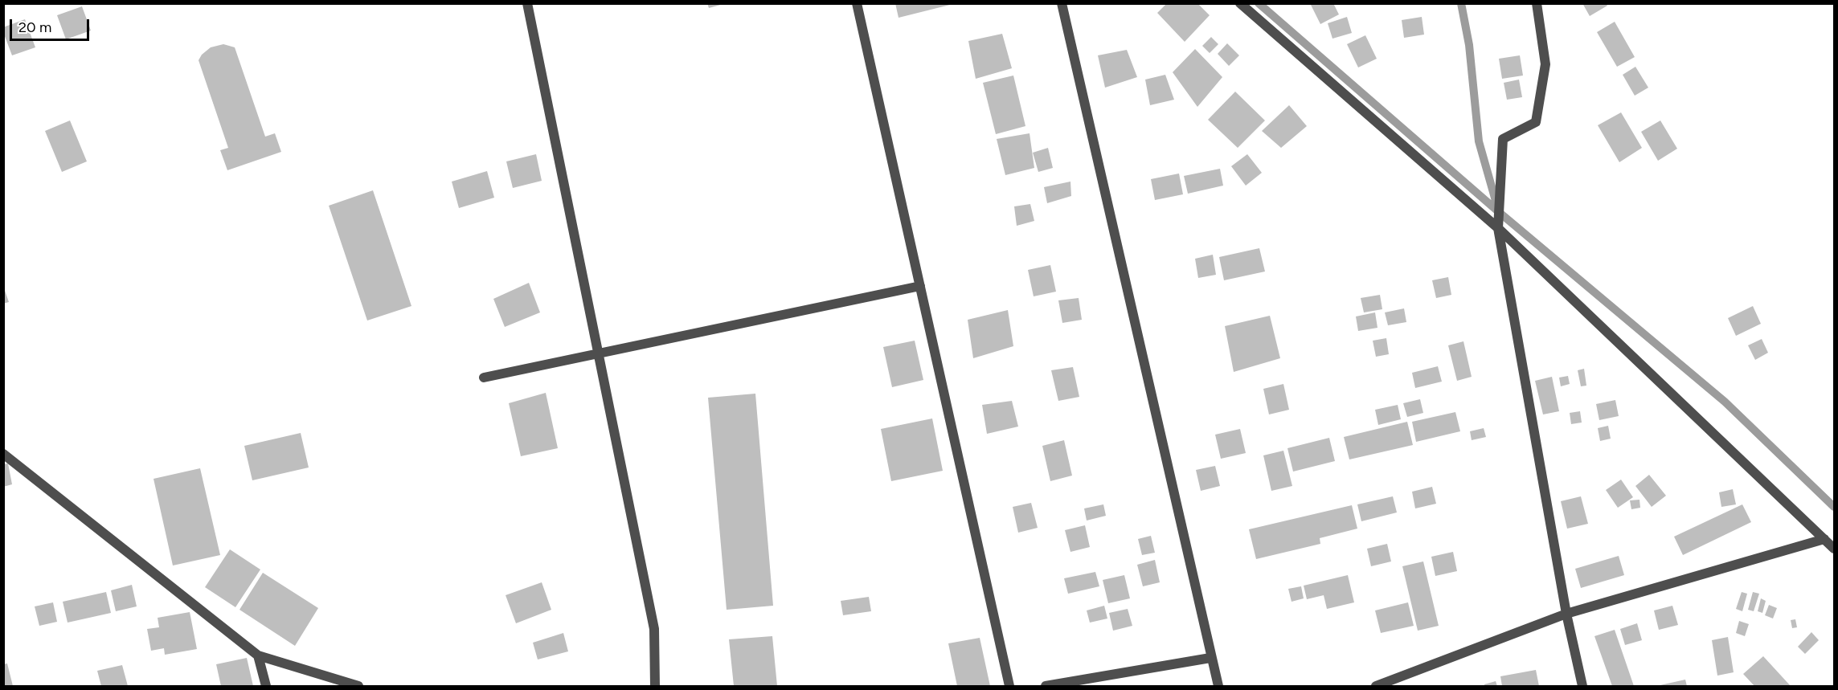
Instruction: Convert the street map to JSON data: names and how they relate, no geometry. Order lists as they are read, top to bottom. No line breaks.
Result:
{"scale_bar":"20 m"}
